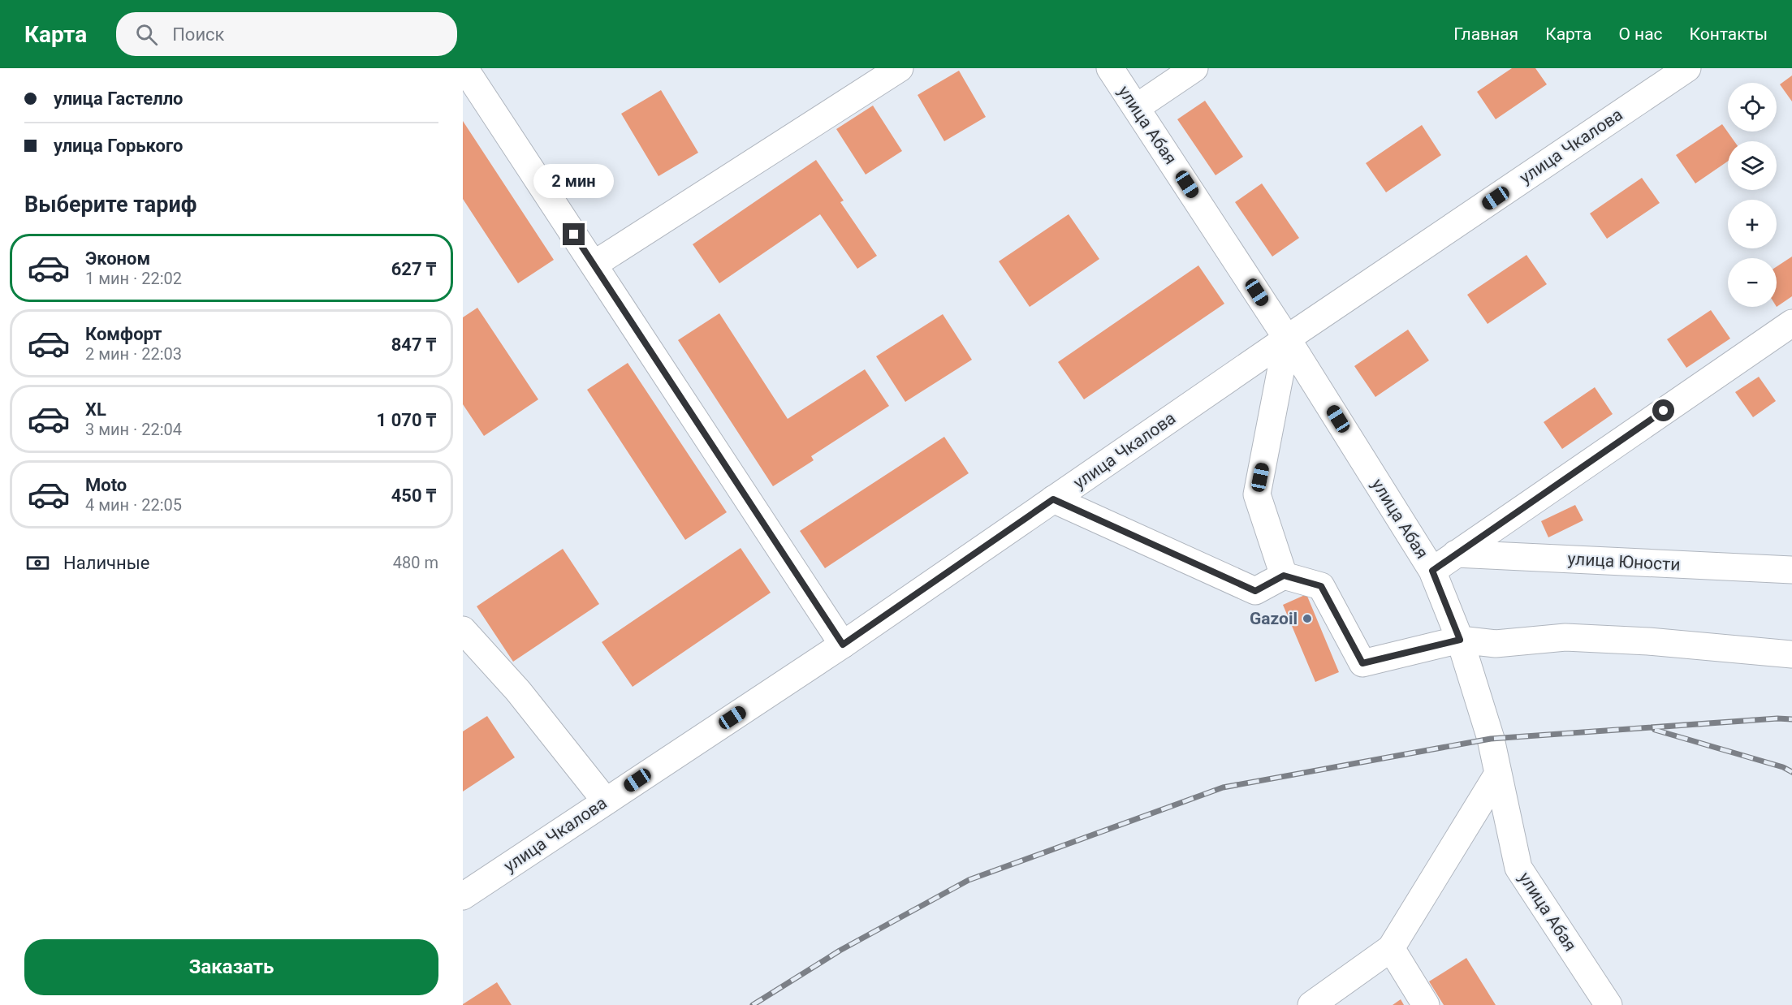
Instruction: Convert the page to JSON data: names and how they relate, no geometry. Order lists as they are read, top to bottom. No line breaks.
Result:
{"streets":{"main road":["улица Абая","улица Чкалова","улица Юности"]},"crossings":[["улица Абая","улица Чкалова"]],"places":["Gazoil"],"page":{"header":"Карта","search":"Поиск","nav":["Главная","Карта","О нас","Контакты"],"banner":["улица Гастелло","улица Горького"],"map_buttons":["+","−"],"bubble":"2 мин","heading":"Выберите тариф","list":[{"name":"Эконом","note":"1 мин · 22:02","value":"627 ₸"},{"name":"Комфорт","note":"2 мин · 22:03","value":"847 ₸"},{"name":"XL","note":"3 мин · 22:04","value":"1 070 ₸"},{"name":"Moto","note":"4 мин · 22:05","value":"450 ₸"}],"pay":["Наличные","480 m"],"buttons":"Заказать"}}
